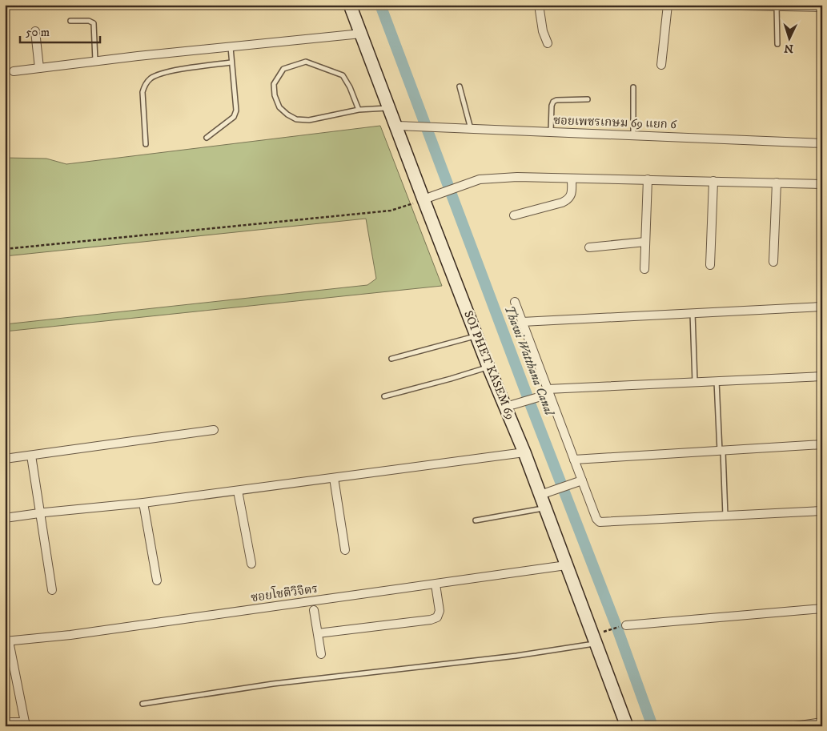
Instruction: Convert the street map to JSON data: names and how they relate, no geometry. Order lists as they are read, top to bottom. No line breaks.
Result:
{"streets":{"main road":["SOI PHET KASEM 69"],"street":["ซอยเพชรเกษม 69 แยก 6","ซอยโชติวิจิตร"]},"crossings":[["ซอยเพชรเกษม 69 แยก 6","SOI PHET KASEM 69"],["SOI PHET KASEM 69","ซอยโชติวิจิตร"]],"water":["Thawi Watthana Canal"],"scale_bar":"50 m","north":"bottom"}
